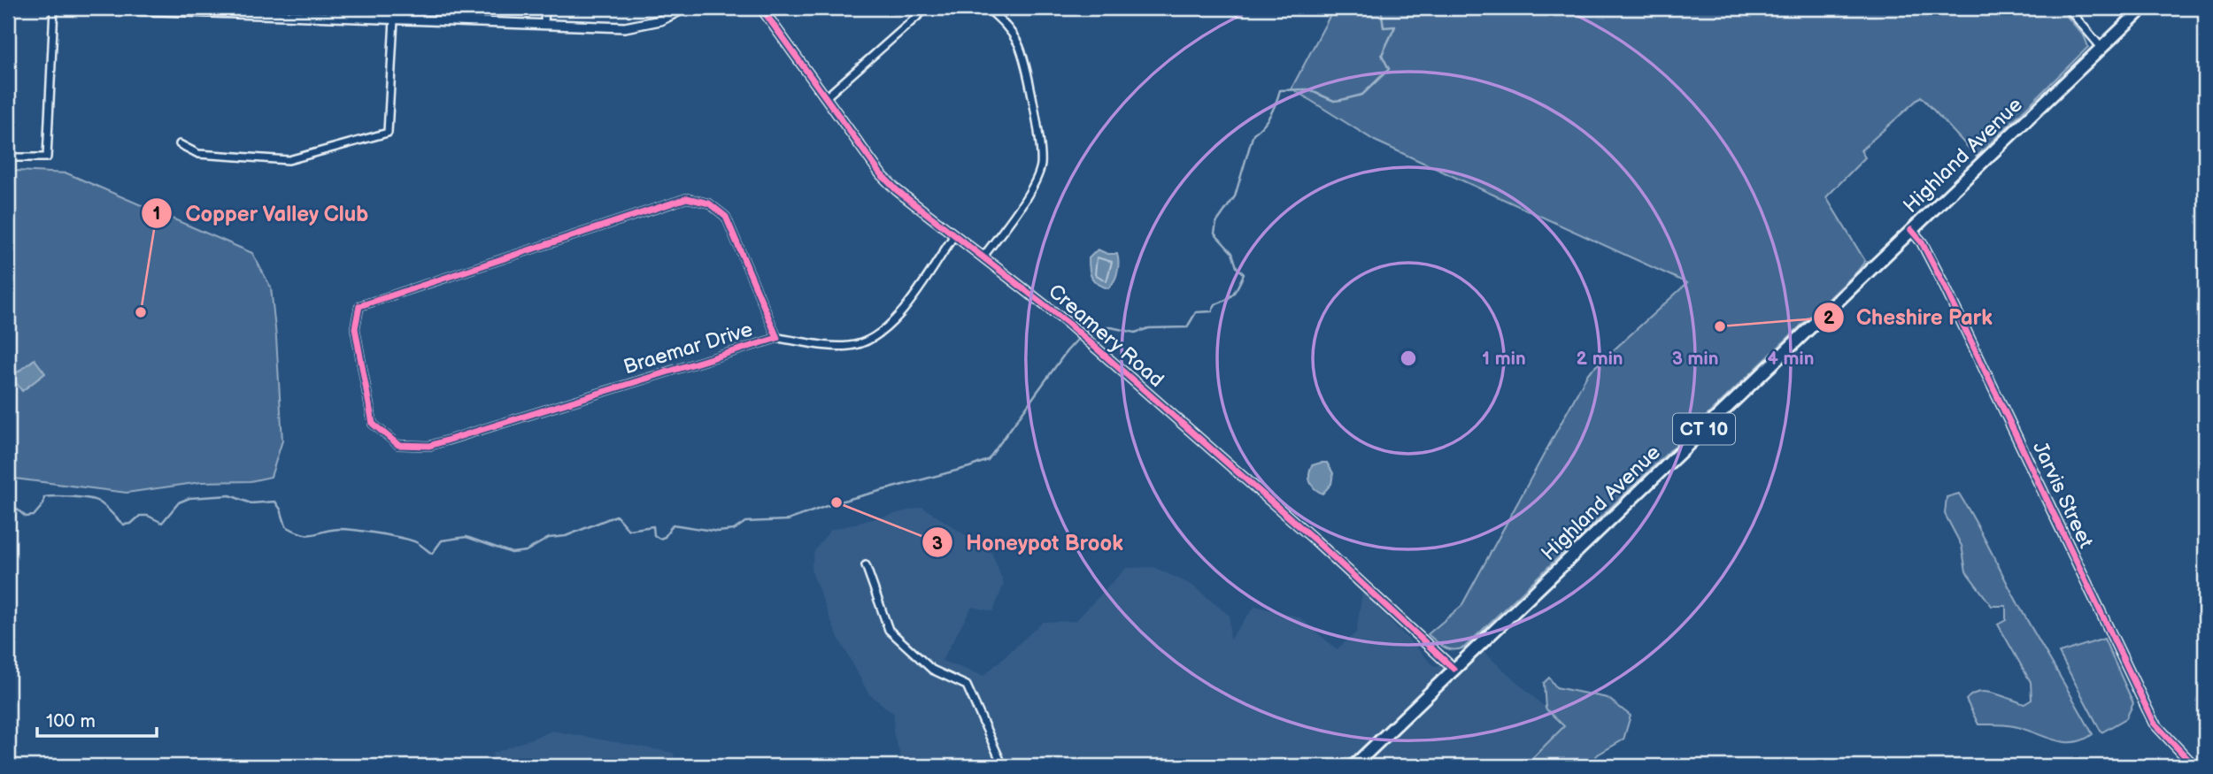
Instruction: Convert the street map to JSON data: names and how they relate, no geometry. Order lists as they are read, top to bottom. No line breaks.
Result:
{"streets":{"highway":["Highland Avenue","CT 10"],"street":["Creamery Road","Braemar Drive","Jarvis Street"]},"crossings":[["Highland Avenue","Creamery Road"],["Highland Avenue","Jarvis Street"],["Creamery Road","Braemar Drive"]],"places":["Copper Valley Club","Cheshire Park","Honeypot Brook"],"scale_bar":"100 m","rings":["1 min","2 min","3 min","4 min"]}
